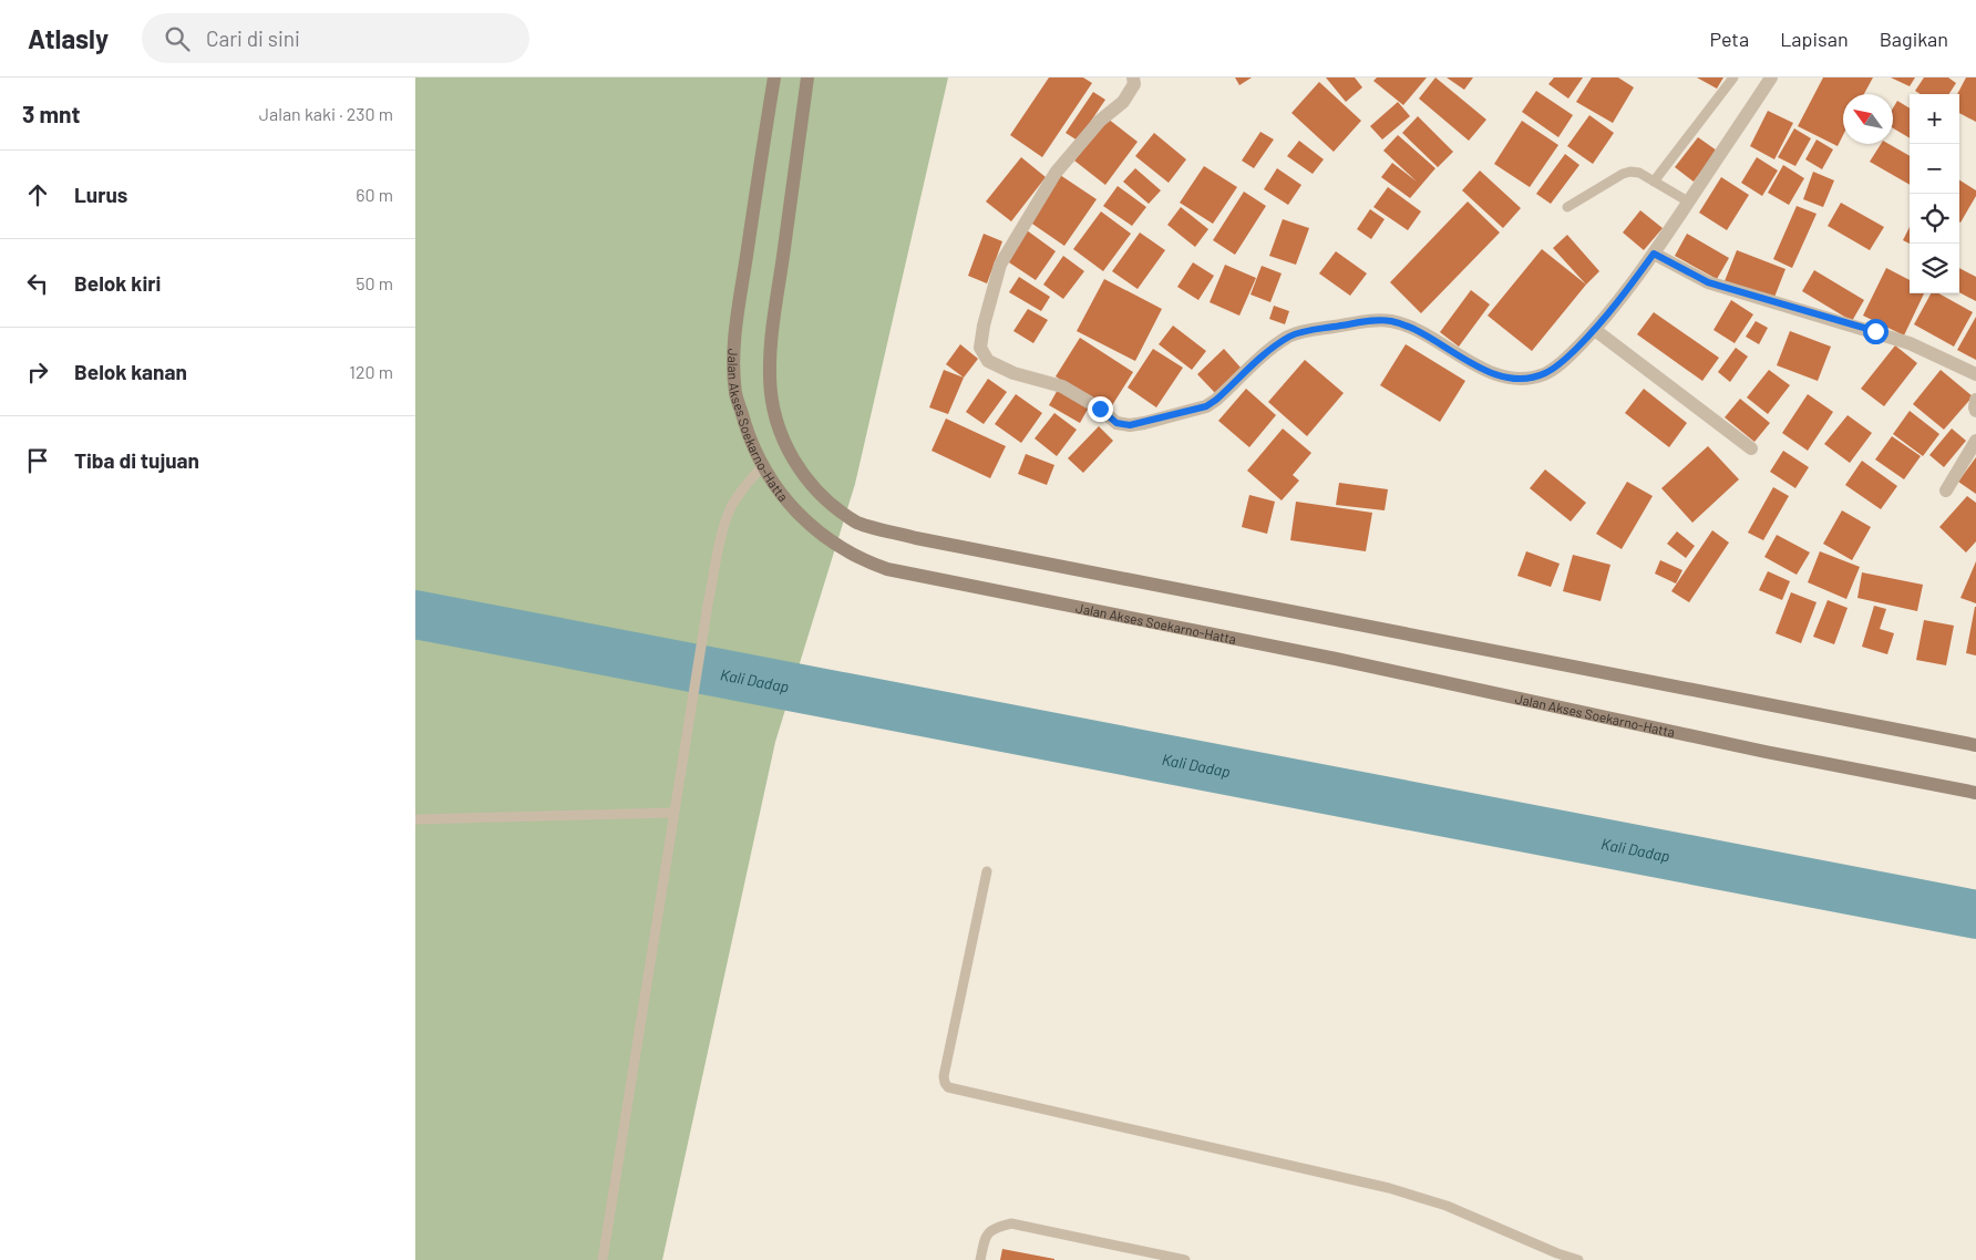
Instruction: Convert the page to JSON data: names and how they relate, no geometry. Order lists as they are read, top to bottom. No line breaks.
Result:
{"streets":{"main road":["Jalan Akses Soekarno-Hatta"]},"water":["Kali Dadap"],"north":"top left","page":{"header":"Atlasly","search":"Cari di sini","nav":["Peta","Lapisan","Bagikan"],"heading":["3 mnt","Jalan kaki · 230 m"],"map_buttons":["+","−"],"list":[["Lurus","60 m"],["Belok kiri","50 m"],["Belok kanan","120 m"],"Tiba di tujuan"]}}
